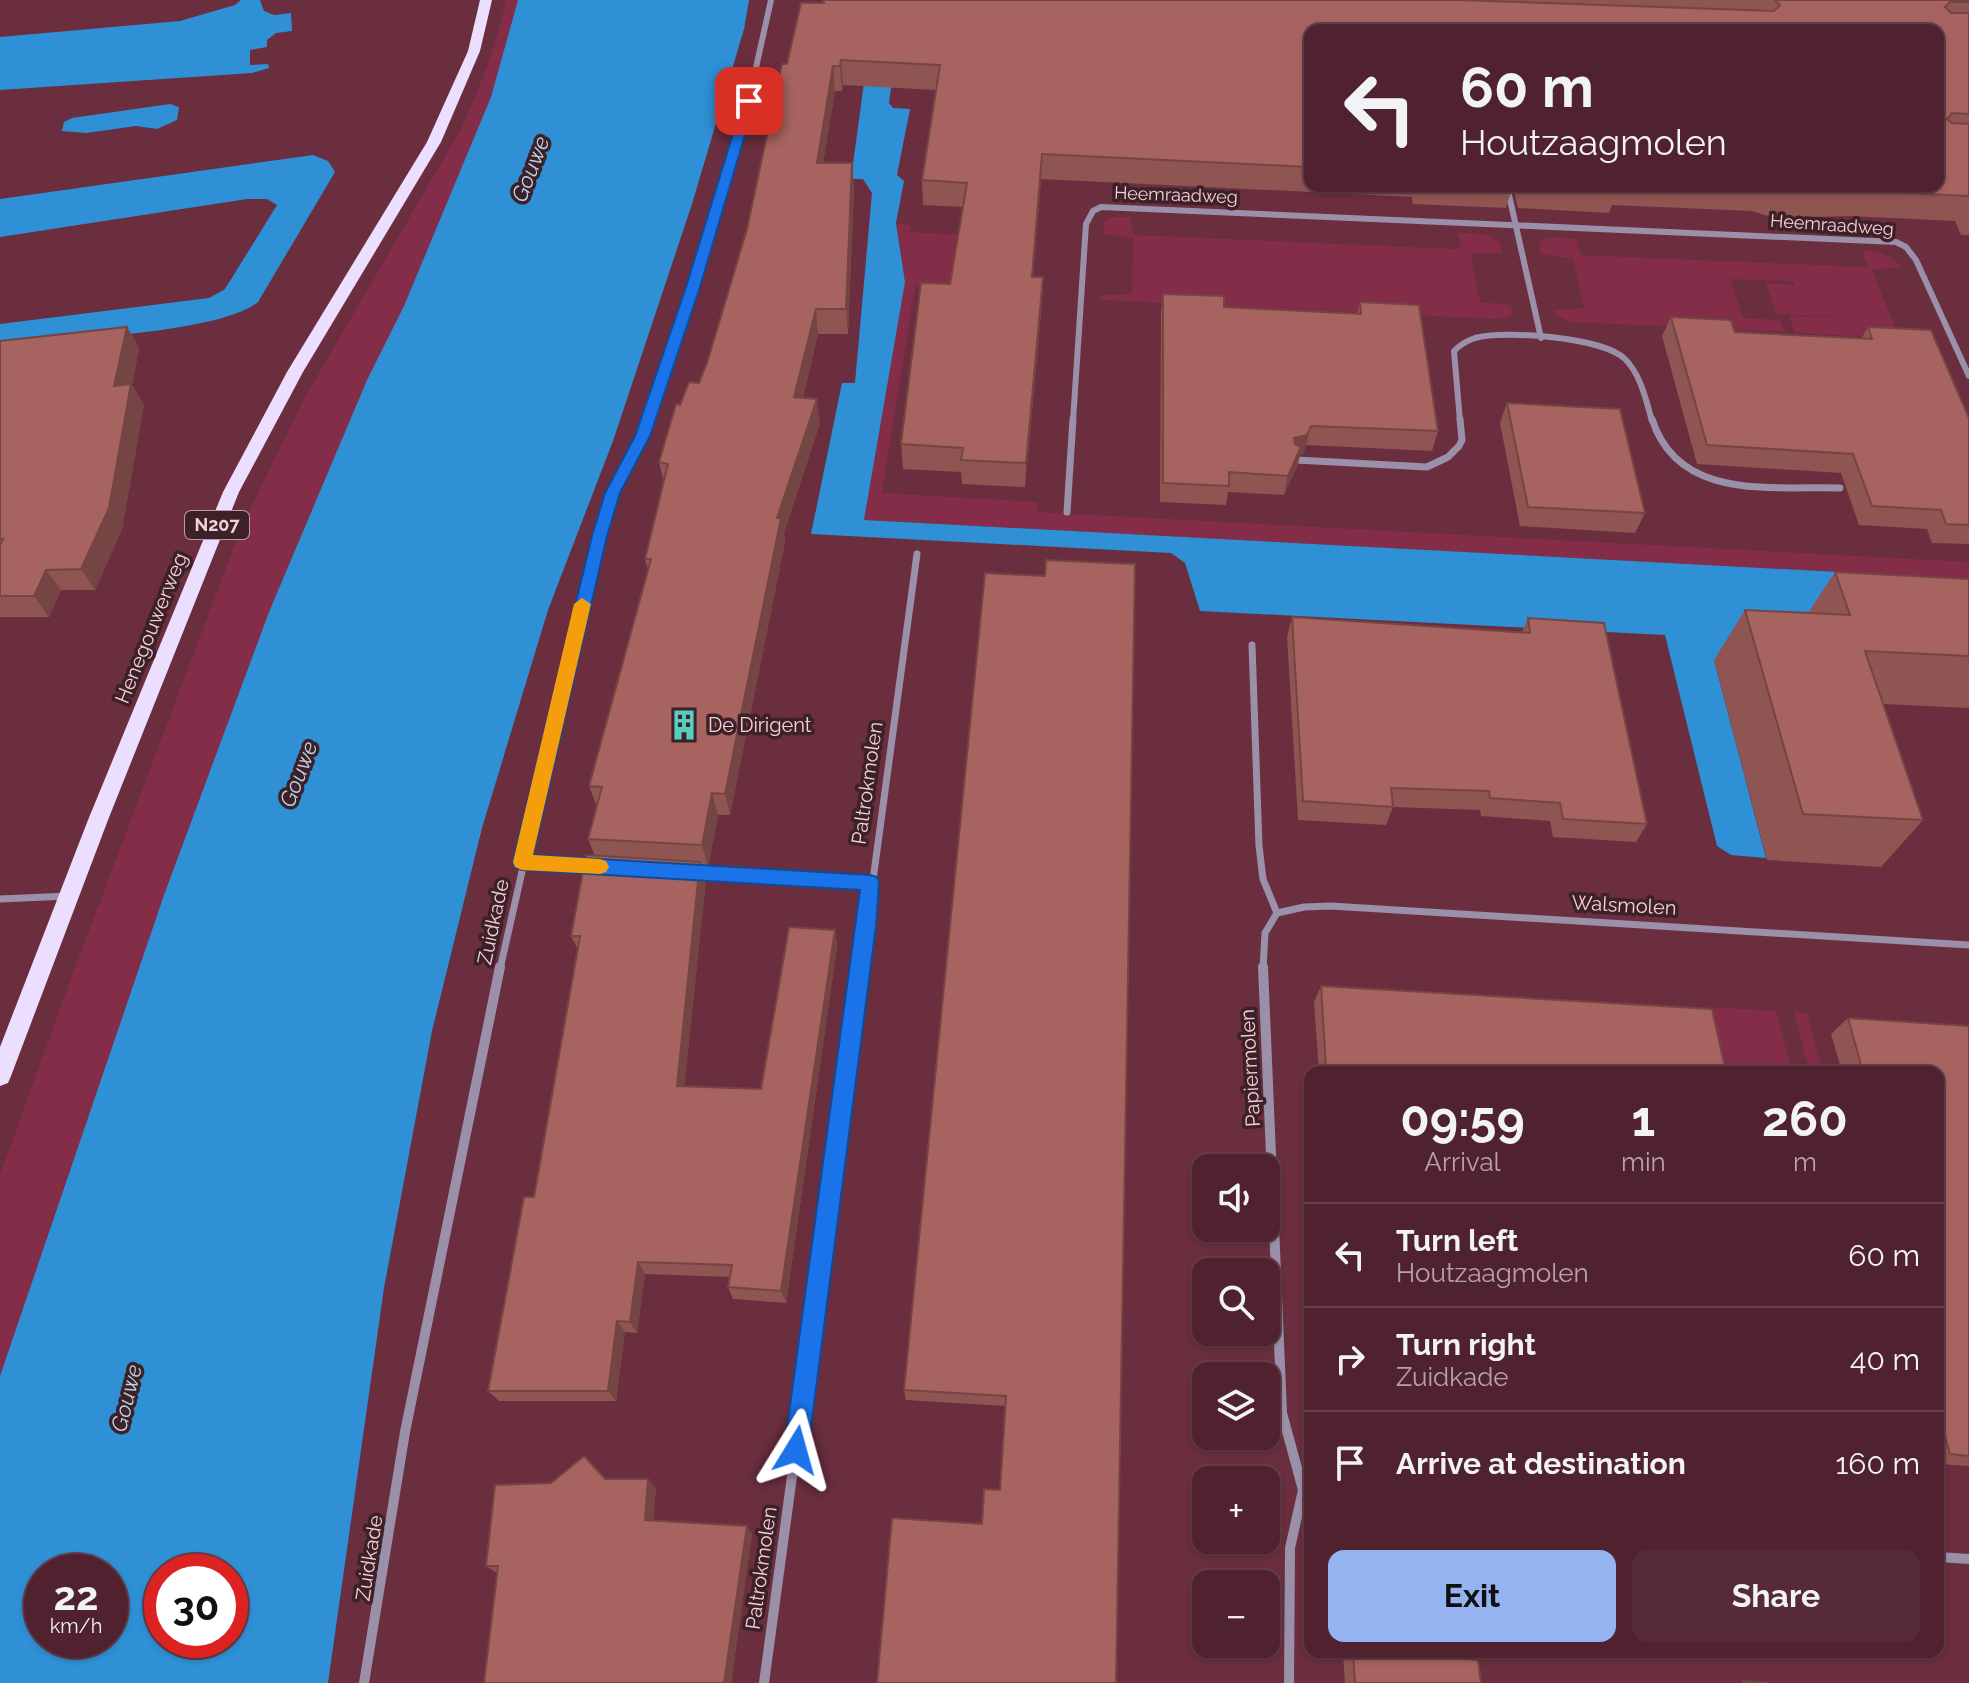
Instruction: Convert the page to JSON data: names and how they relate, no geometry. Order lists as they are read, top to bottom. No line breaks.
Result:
{"streets":{"main road":["N207","Henegouwerweg"],"street":["Heemraadweg","Paltrokmolen","Walsmolen","Zuidkade","Papiermolen"]},"crossings":[["Walsmolen","Papiermolen"]],"water":["Gouwe"],"places":{"building":["De Dirigent"]},"page":{"turn":["60 m","Houtzaagmolen"],"eta":["09:59","Arrival","1","min","260","m"],"map_buttons":["+","−"],"list":[{"name":"Turn left","note":"Houtzaagmolen","value":"60 m"},{"name":"Turn right","note":"Zuidkade","value":"40 m"},{"name":"Arrive at destination","value":"160 m"}],"buttons":["Exit","Share"],"speed":"22 km/h","limit":"30"}}
